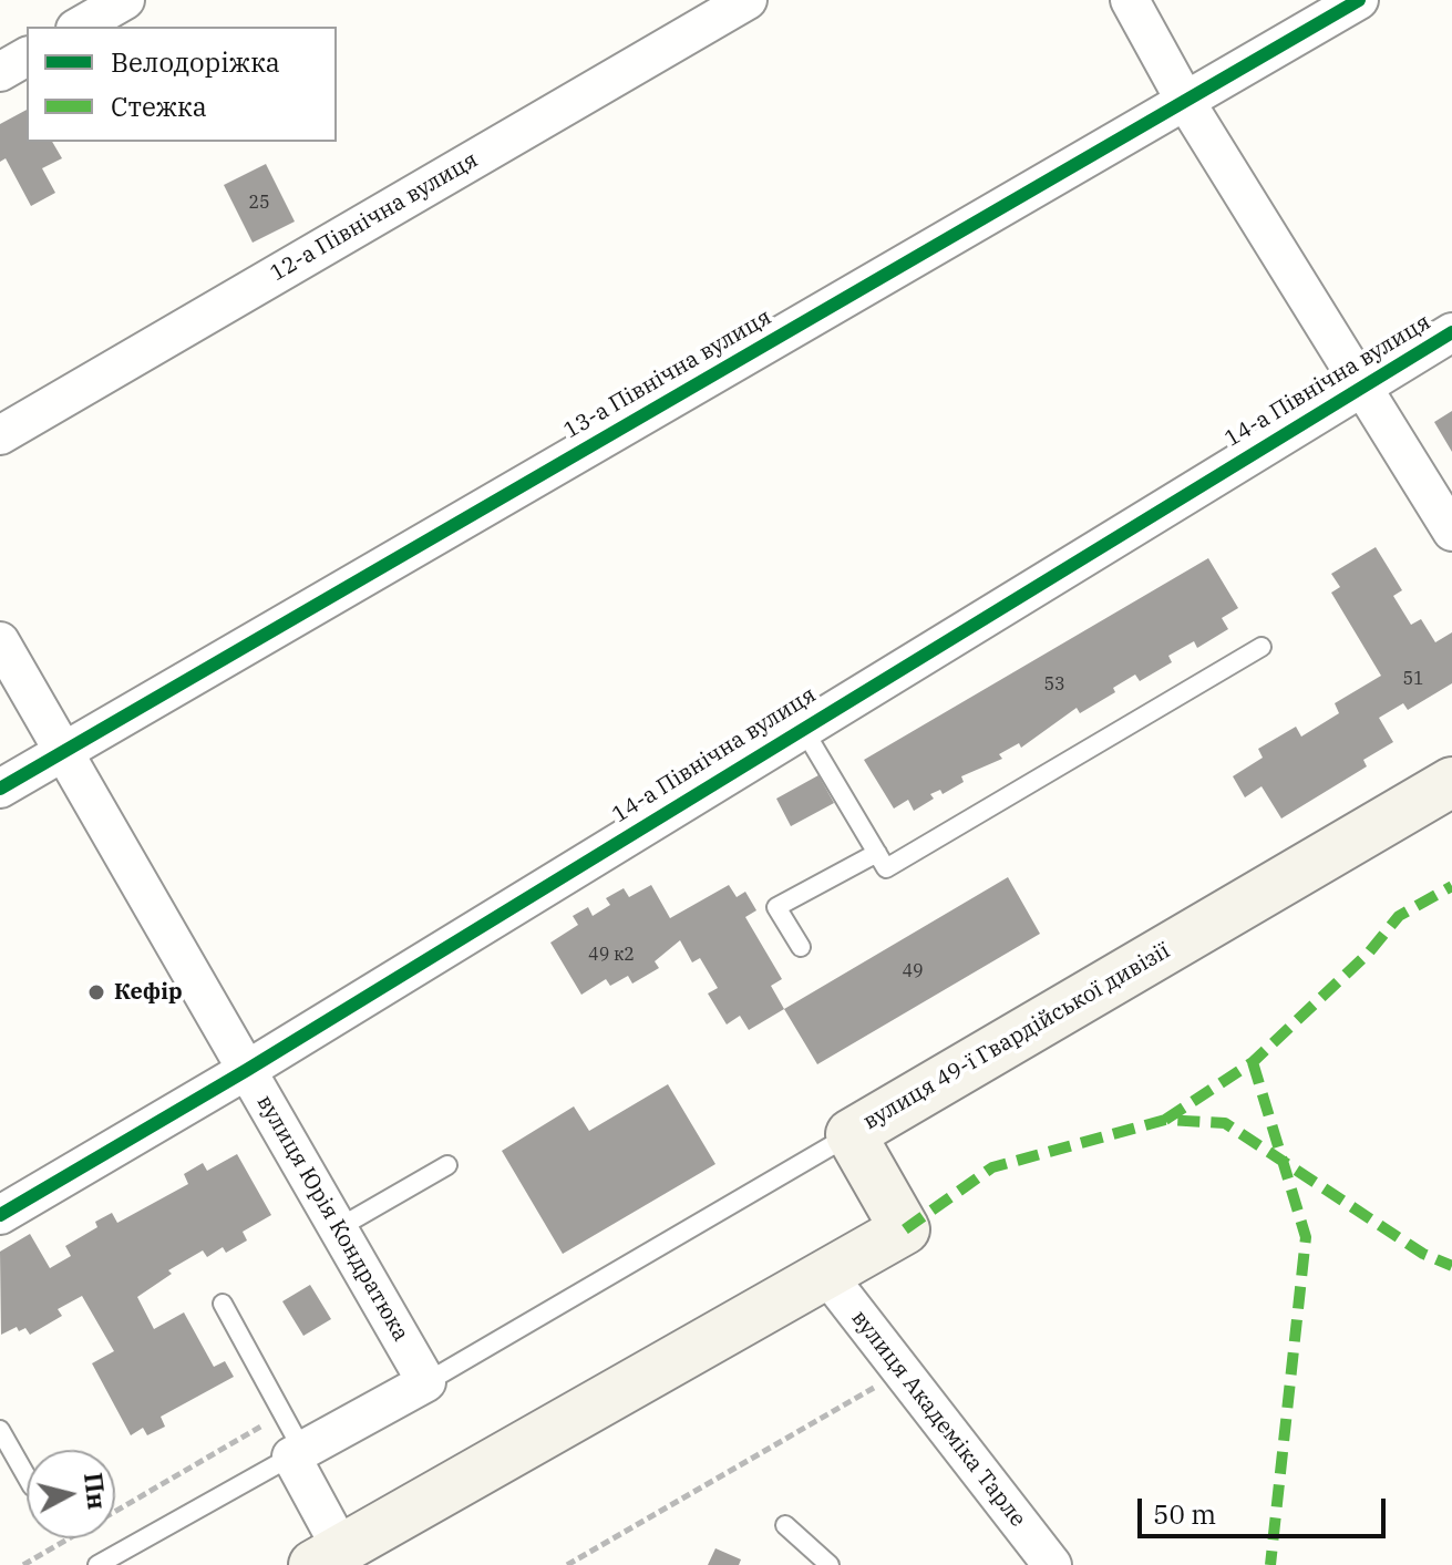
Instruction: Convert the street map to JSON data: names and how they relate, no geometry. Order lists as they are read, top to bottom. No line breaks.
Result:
{"streets":{"street":["12-а Північна вулиця","13-а Північна вулиця","14-а Північна вулиця","вулиця 49-ї Гвардійської дивізії","вулиця Юрія Кондратюка","вулиця Академіка Тарле"]},"crossings":[["13-а Північна вулиця","вулиця Юрія Кондратюка"],["14-а Північна вулиця","вулиця Юрія Кондратюка"],["вулиця 49-ї Гвардійської дивізії","вулиця Академіка Тарле"]],"places":["Кефір"],"house_numbers":["25","51","53","49 к2","49"],"legend":["Велодоріжка","Стежка"],"scale_bar":"50 m","north":"right"}
